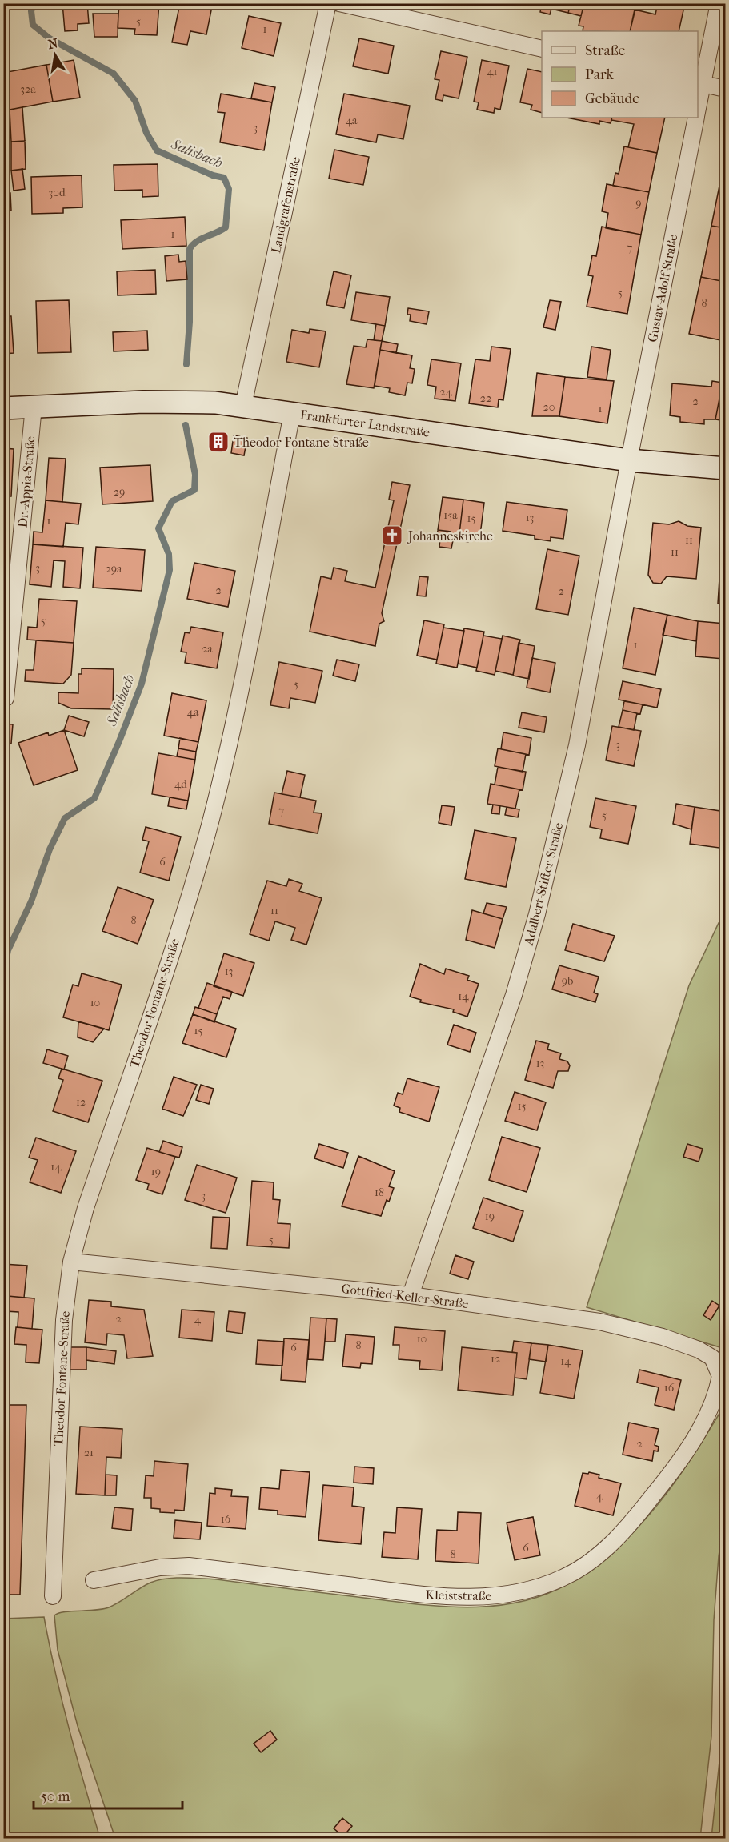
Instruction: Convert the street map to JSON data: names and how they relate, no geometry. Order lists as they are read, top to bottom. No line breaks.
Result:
{"streets":{"main road":["Frankfurter Landstraße"],"street":["Landgrafenstraße","Gustav-Adolf-Straße","Dr.-Appia-Straße","Adalbert-Stifter-Straße","Theodor-Fontane-Straße","Gottfried-Keller-Straße","Kleiststraße"]},"crossings":[["Landgrafenstraße","Frankfurter Landstraße"],["Gustav-Adolf-Straße","Frankfurter Landstraße"],["Gustav-Adolf-Straße","Adalbert-Stifter-Straße"],["Frankfurter Landstraße","Dr.-Appia-Straße"],["Frankfurter Landstraße","Adalbert-Stifter-Straße"],["Frankfurter Landstraße","Theodor-Fontane-Straße"],["Adalbert-Stifter-Straße","Gottfried-Keller-Straße"],["Theodor-Fontane-Straße","Gottfried-Keller-Straße"],["Gottfried-Keller-Straße","Kleiststraße"]],"water":["Salisbach"],"places":{"building":["Theodor-Fontane-Straße"],"church":["Johanneskirche"]},"house_numbers":["5","1","41","32a","4a","3","30d","9","1","7","5","8","24","22","2","20","1","29","15a","13","15","1","11","11","3","29a","2","2","5","1","2a","5","4a","3","4d","7","5","6","11","8","13","9b","14","10","15","13","12","15","14","19","18","3","19","5","2","4","10","8","6","12","14","16","2","21","4","16","6","8"],"legend":["Straße","Park","Gebäude"],"scale_bar":"50 m","north":"top"}
